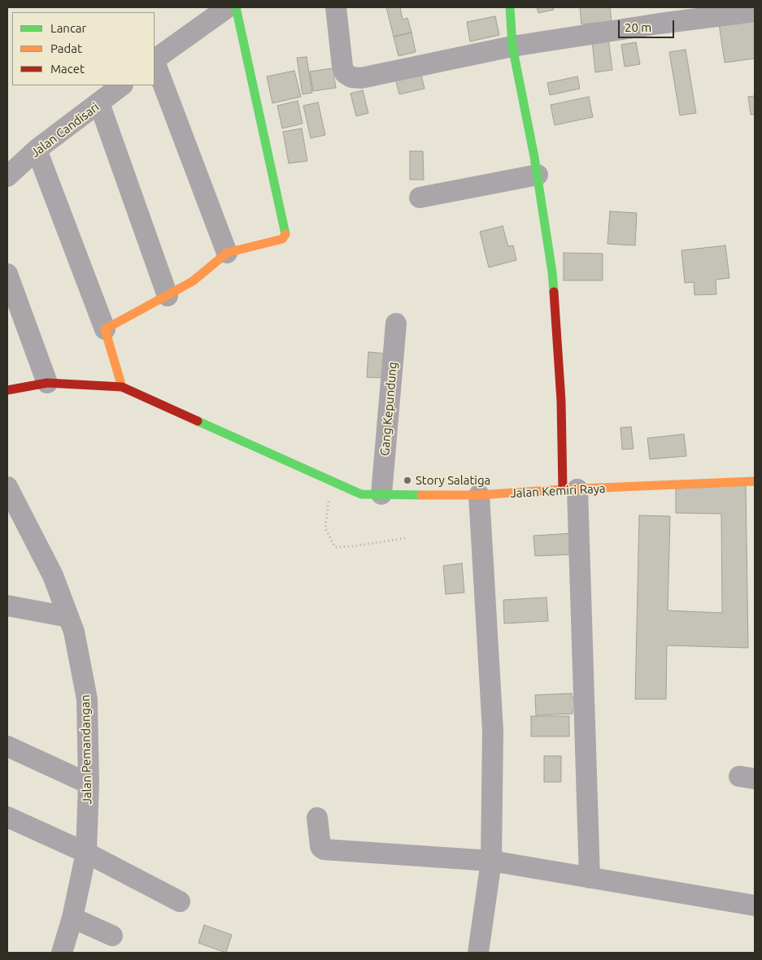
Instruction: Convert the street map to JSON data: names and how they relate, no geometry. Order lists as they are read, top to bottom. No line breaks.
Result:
{"streets":{"street":["Jalan Candisari","Gang Kepundung","Jalan Kemiri Raya","Jalan Pemandangan"]},"crossings":[["Gang Kepundung","Jalan Kemiri Raya"]],"places":["Story Salatiga"],"legend":["Lancar","Padat","Macet"],"scale_bar":"20 m"}
